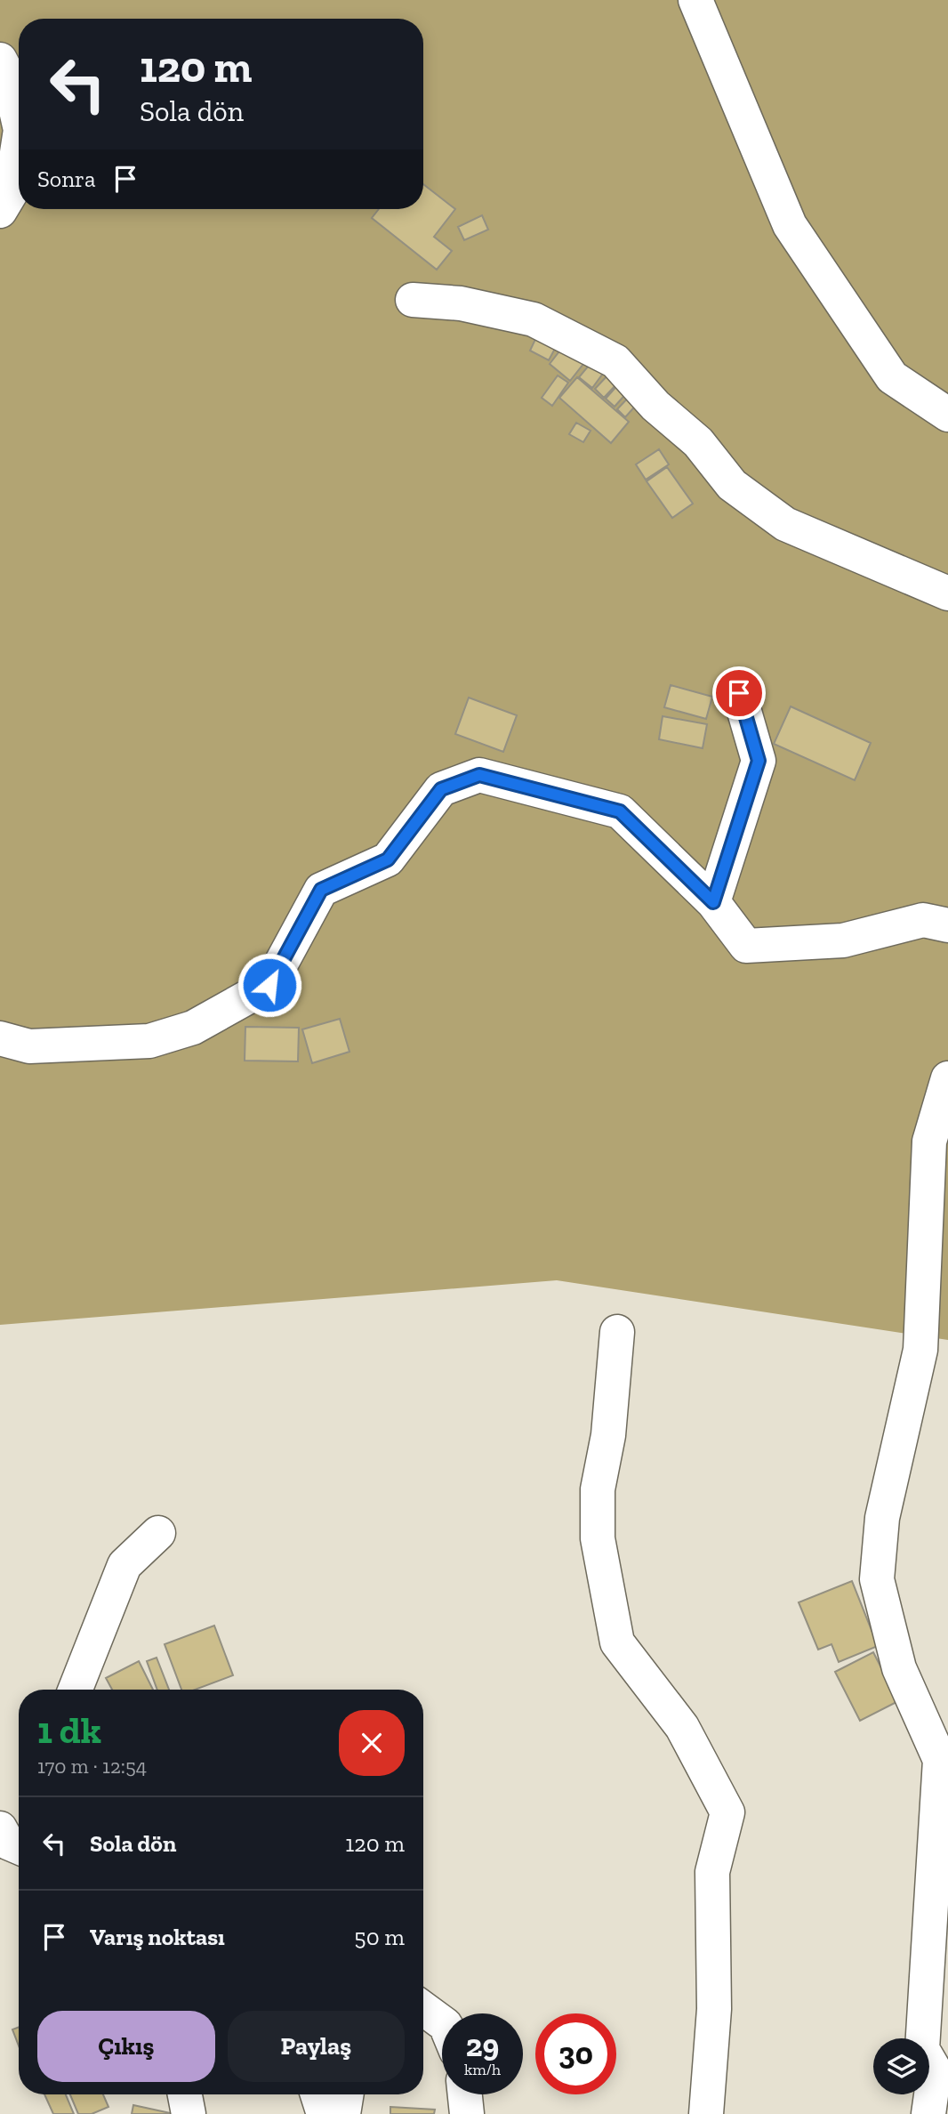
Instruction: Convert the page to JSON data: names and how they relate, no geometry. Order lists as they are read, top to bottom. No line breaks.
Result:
{"page":{"turn":["120 m","Sola dön"],"then":"Sonra","heading":["1 dk","170 m · 12:54"],"list":[{"name":"Sola dön","value":"120 m"},{"name":"Varış noktası","value":"50 m"}],"buttons":["Çıkış","Paylaş"],"speed":"29 km/h","limit":"30"}}
